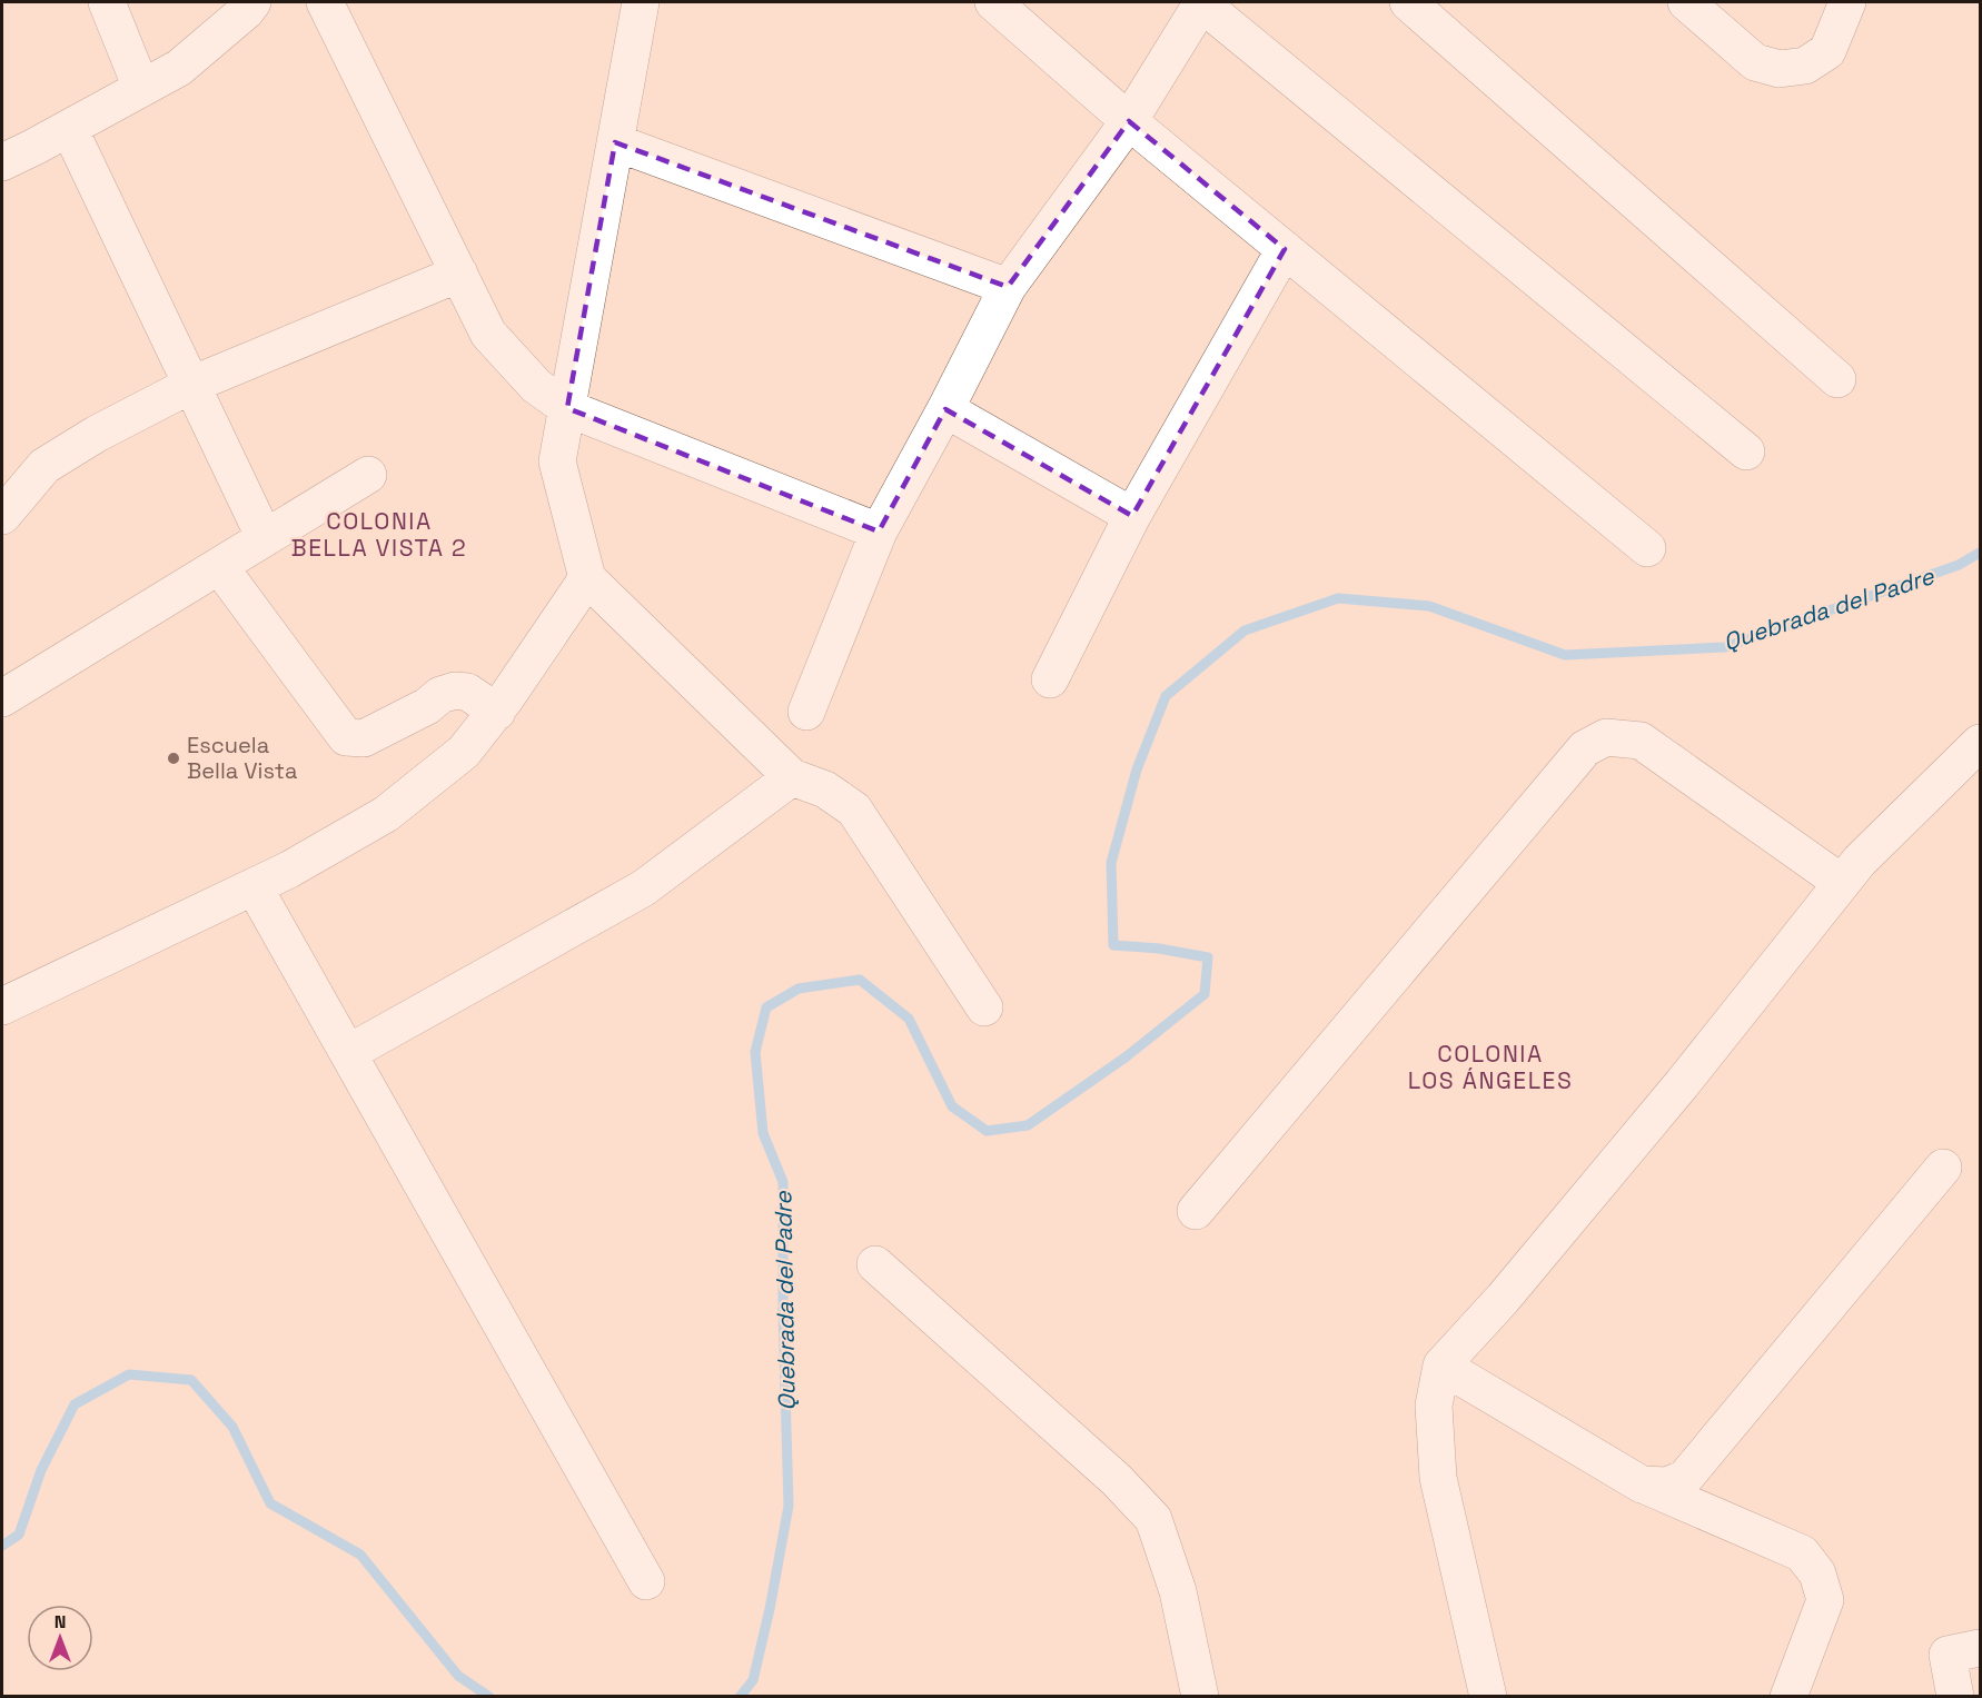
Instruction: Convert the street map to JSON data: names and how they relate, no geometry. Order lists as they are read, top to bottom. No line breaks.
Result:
{"districts":["COLONIA BELLA VISTA 2","COLONIA LOS ÁNGELES"],"water":["Quebrada del Padre"],"places":["Escuela Bella Vista"],"north":"top"}
